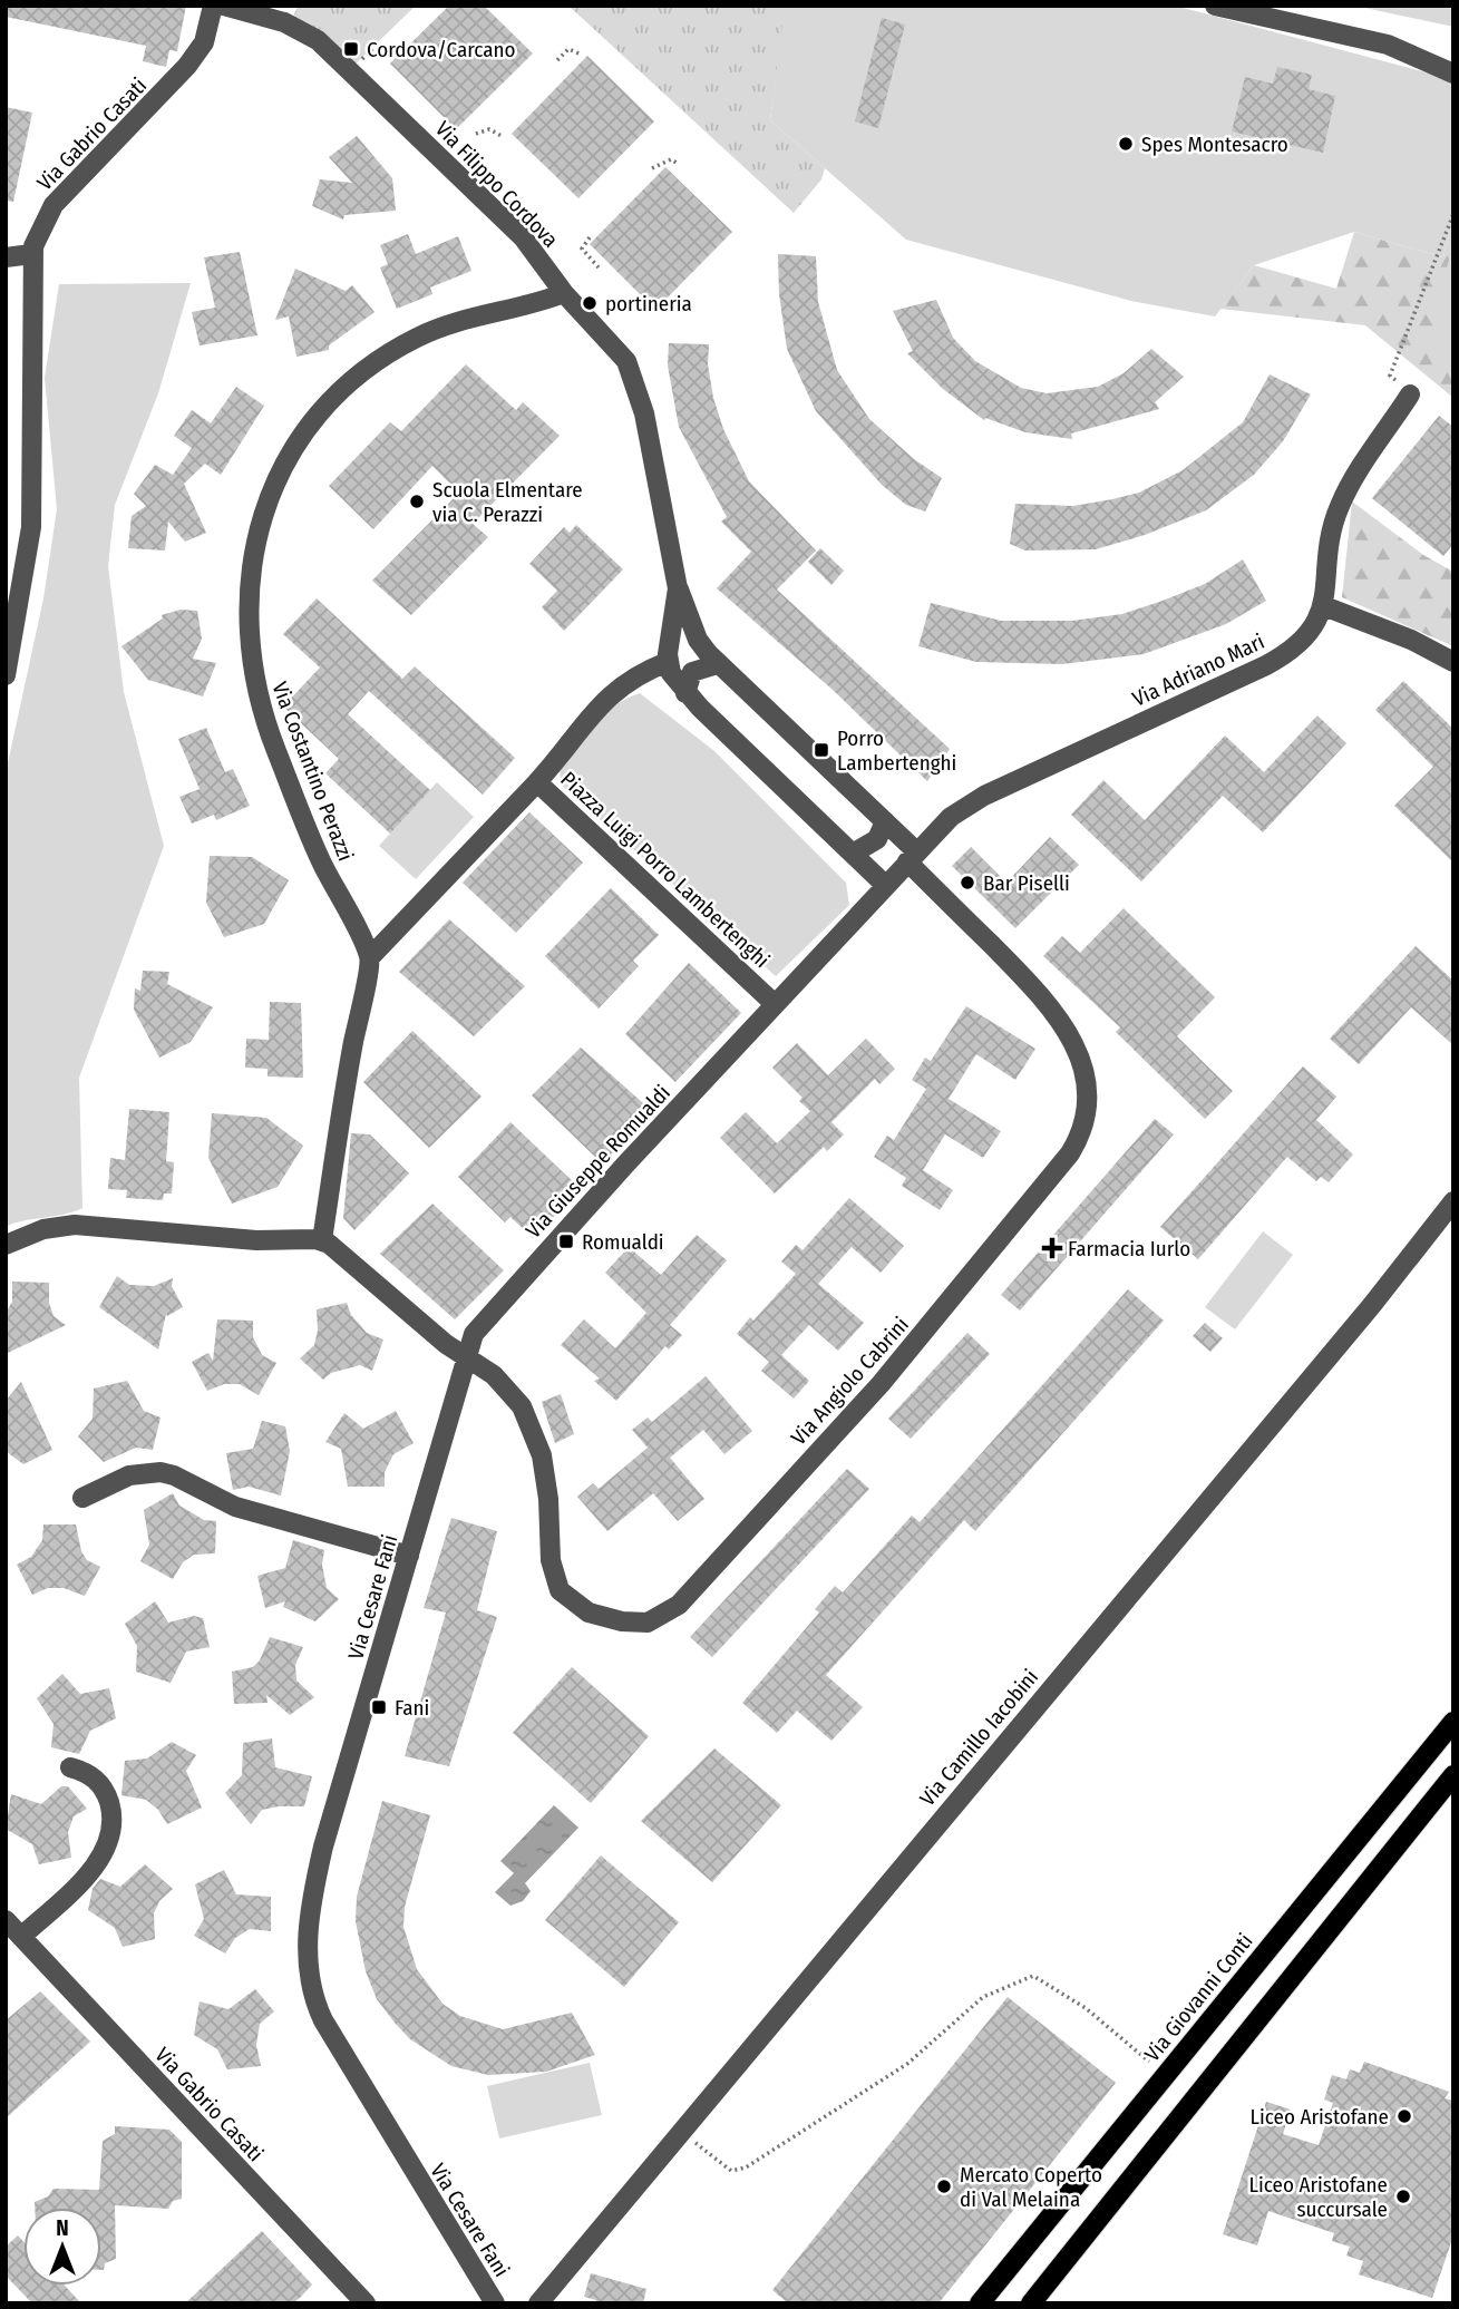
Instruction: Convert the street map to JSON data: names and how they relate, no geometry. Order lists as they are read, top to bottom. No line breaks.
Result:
{"streets":{"main road":["Via Giovanni Conti"],"street":["Via Gabrio Casati","Via Filippo Cordova","Via Adriano Mari","Via Costantino Perazzi","Piazza Luigi Porro Lambertenghi","Via Giuseppe Romualdi","Via Angiolo Cabrini","Via Cesare Fani","Via Camillo Iacobini"]},"crossings":[["Via Filippo Cordova","Via Costantino Perazzi"],["Via Filippo Cordova","Piazza Luigi Porro Lambertenghi"],["Via Adriano Mari","Via Angiolo Cabrini"],["Piazza Luigi Porro Lambertenghi","Via Giuseppe Romualdi"],["Via Giuseppe Romualdi","Via Angiolo Cabrini"],["Via Giuseppe Romualdi","Via Cesare Fani"],["Via Angiolo Cabrini","Via Cesare Fani"]],"places":{"transit":["Cordova/Carcano","Porro Lambertenghi","Romualdi","Fani"],"other":["Spes Montesacro","portineria","Scuola Elmentare via C. Perazzi","Bar Piselli","Liceo Aristofane","Mercato Coperto di Val Melaina","Liceo Aristofane succursale"],"health":["Farmacia Iurlo"]},"north":"top"}
